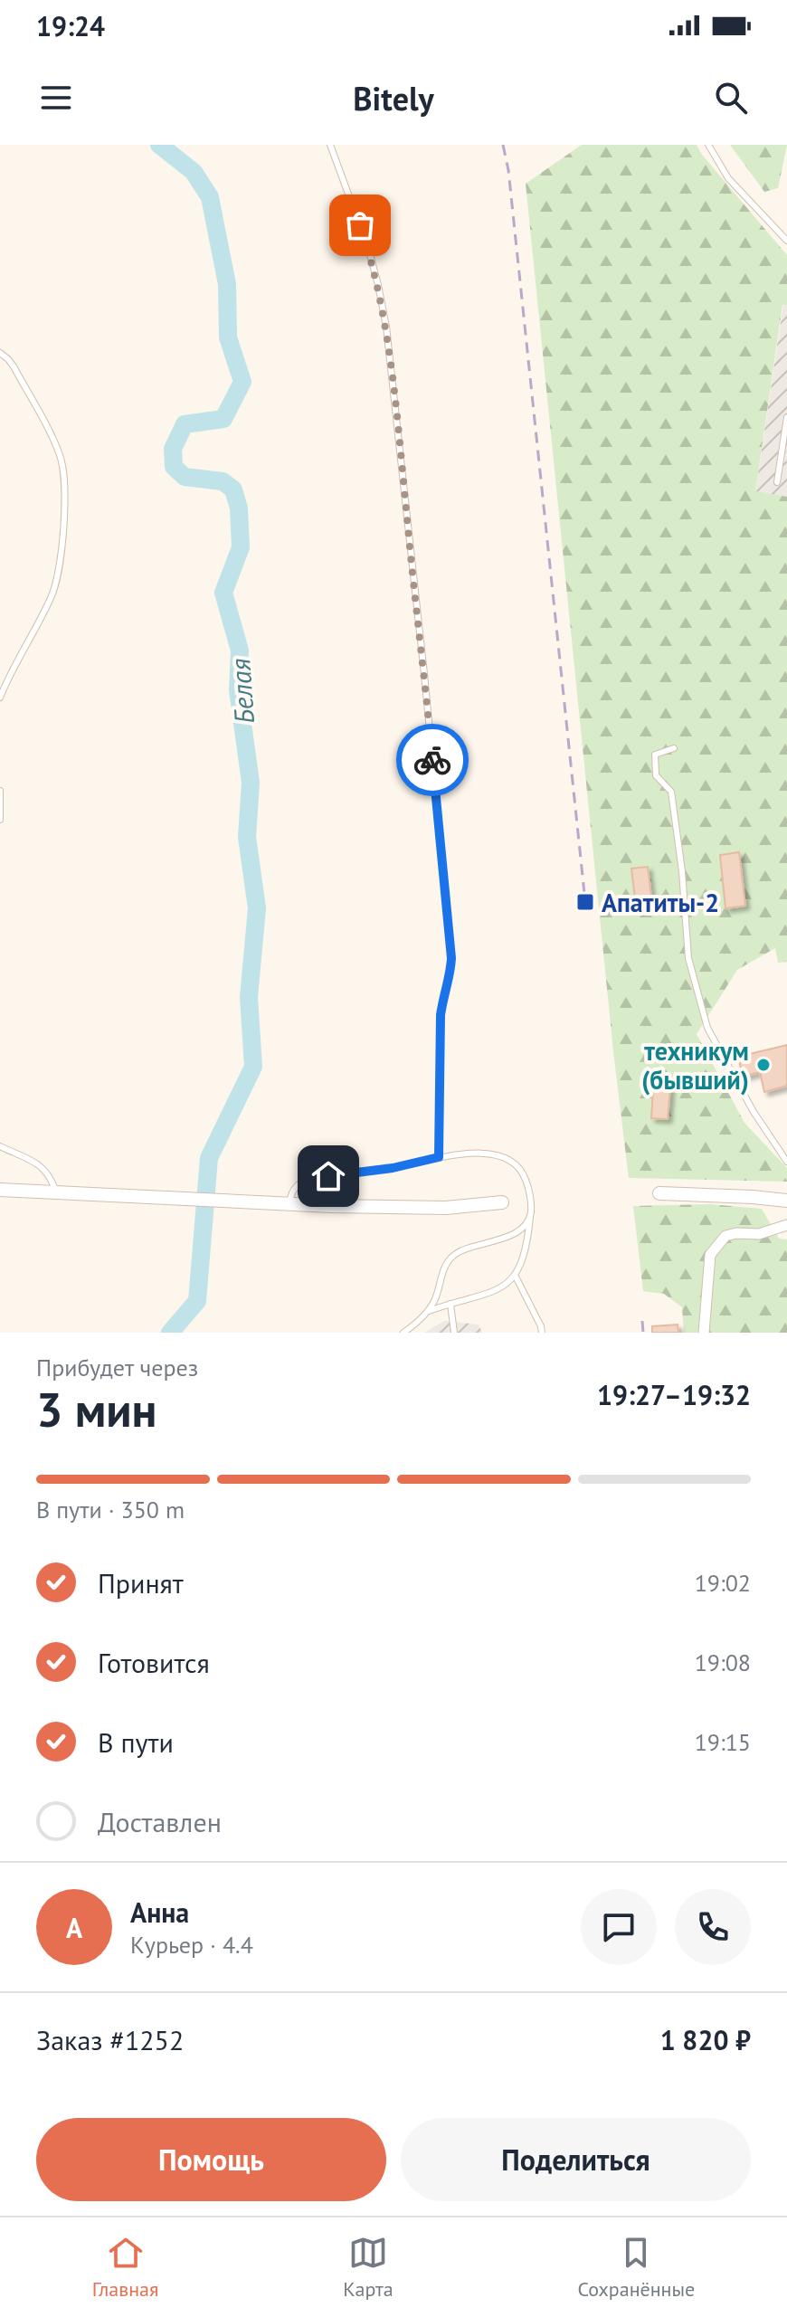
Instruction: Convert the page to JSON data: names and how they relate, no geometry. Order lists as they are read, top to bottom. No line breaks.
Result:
{"water":["Белая"],"places":{"transit":["Апатиты-2"],"other":["техникум (бывший)"]},"page":{"status":"19:24","header":"Bitely","heading":["3 мин","Прибудет через","19:27–19:32"],"panel":["Анна","Курьер · 4.4","Заказ #1252","1 820 ₽"],"bar":"В пути · 350 m","list":[["Принят","19:02"],["Готовится","19:08"],["В пути","19:15"],"Доставлен"],"round":"А","buttons":["Помощь","Поделиться"],"tabs":["Главная","Карта","Сохранённые"]}}
